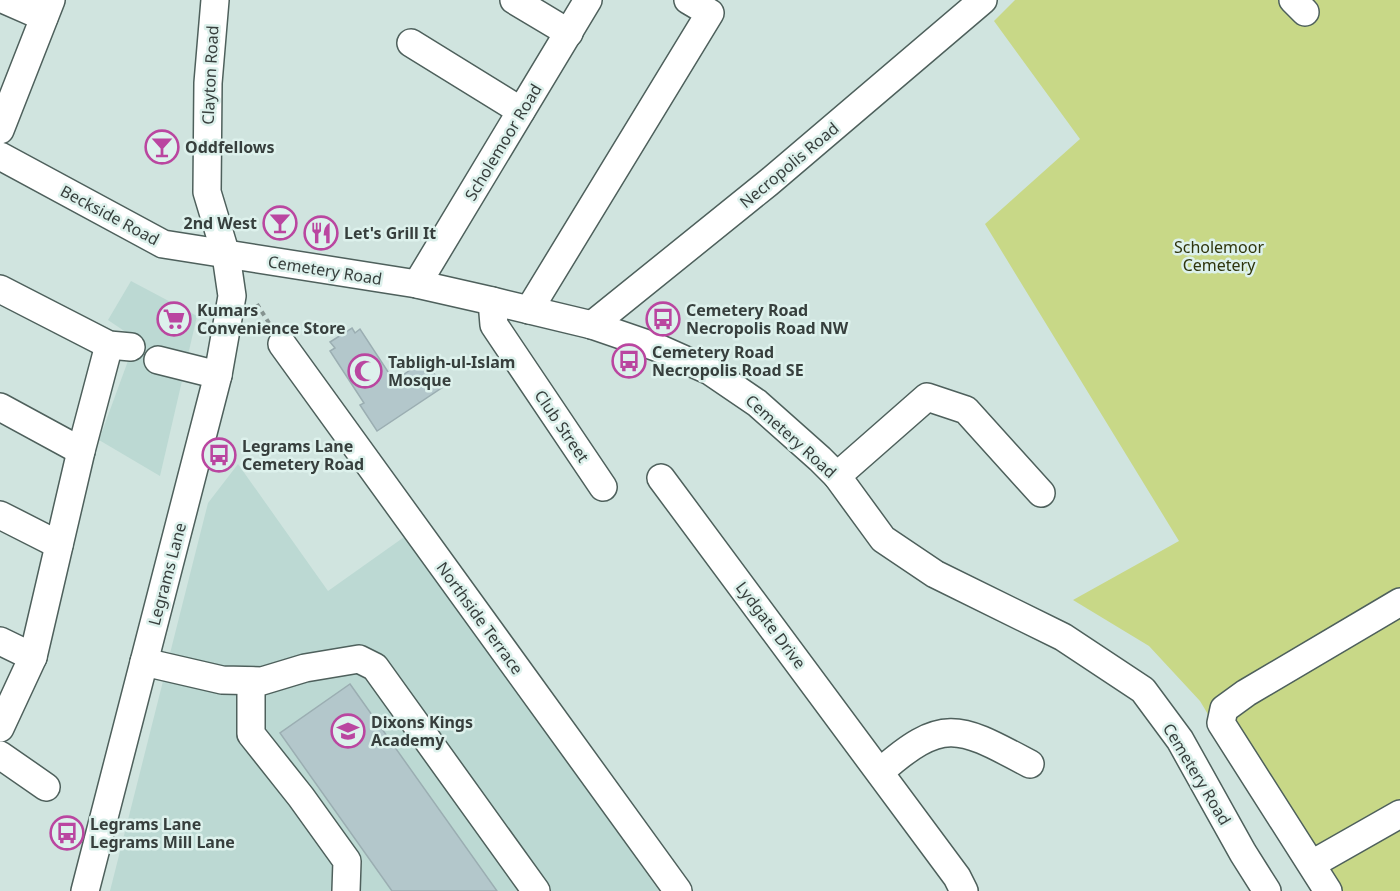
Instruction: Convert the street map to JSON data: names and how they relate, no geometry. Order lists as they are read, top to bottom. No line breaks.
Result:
{"streets":{"street":["Clayton Road","Scholemoor Road","Necropolis Road","Beckside Road","Cemetery Road","Club Street","Legrams Lane","Northside Terrace","Lydgate Drive"]},"crossings":[["Clayton Road","Beckside Road"],["Clayton Road","Cemetery Road"],["Clayton Road","Legrams Lane"],["Scholemoor Road","Cemetery Road"],["Necropolis Road","Cemetery Road"],["Beckside Road","Cemetery Road"],["Beckside Road","Legrams Lane"],["Cemetery Road","Club Street"],["Cemetery Road","Legrams Lane"]],"parks":["Scholemoor Cemetery"],"places":{"bar":["Oddfellows","2nd West"],"restaurant":["Let's Grill It"],"supermarket":["Kumars Convenience Store"],"bus stop":["Cemetery Road Necropolis Road NW","Cemetery Road Necropolis Road SE","Legrams Lane Cemetery Road","Legrams Lane Legrams Mill Lane"],"mosque":["Tabligh-ul-Islam Mosque"],"school or university":["Dixons Kings Academy"]}}
